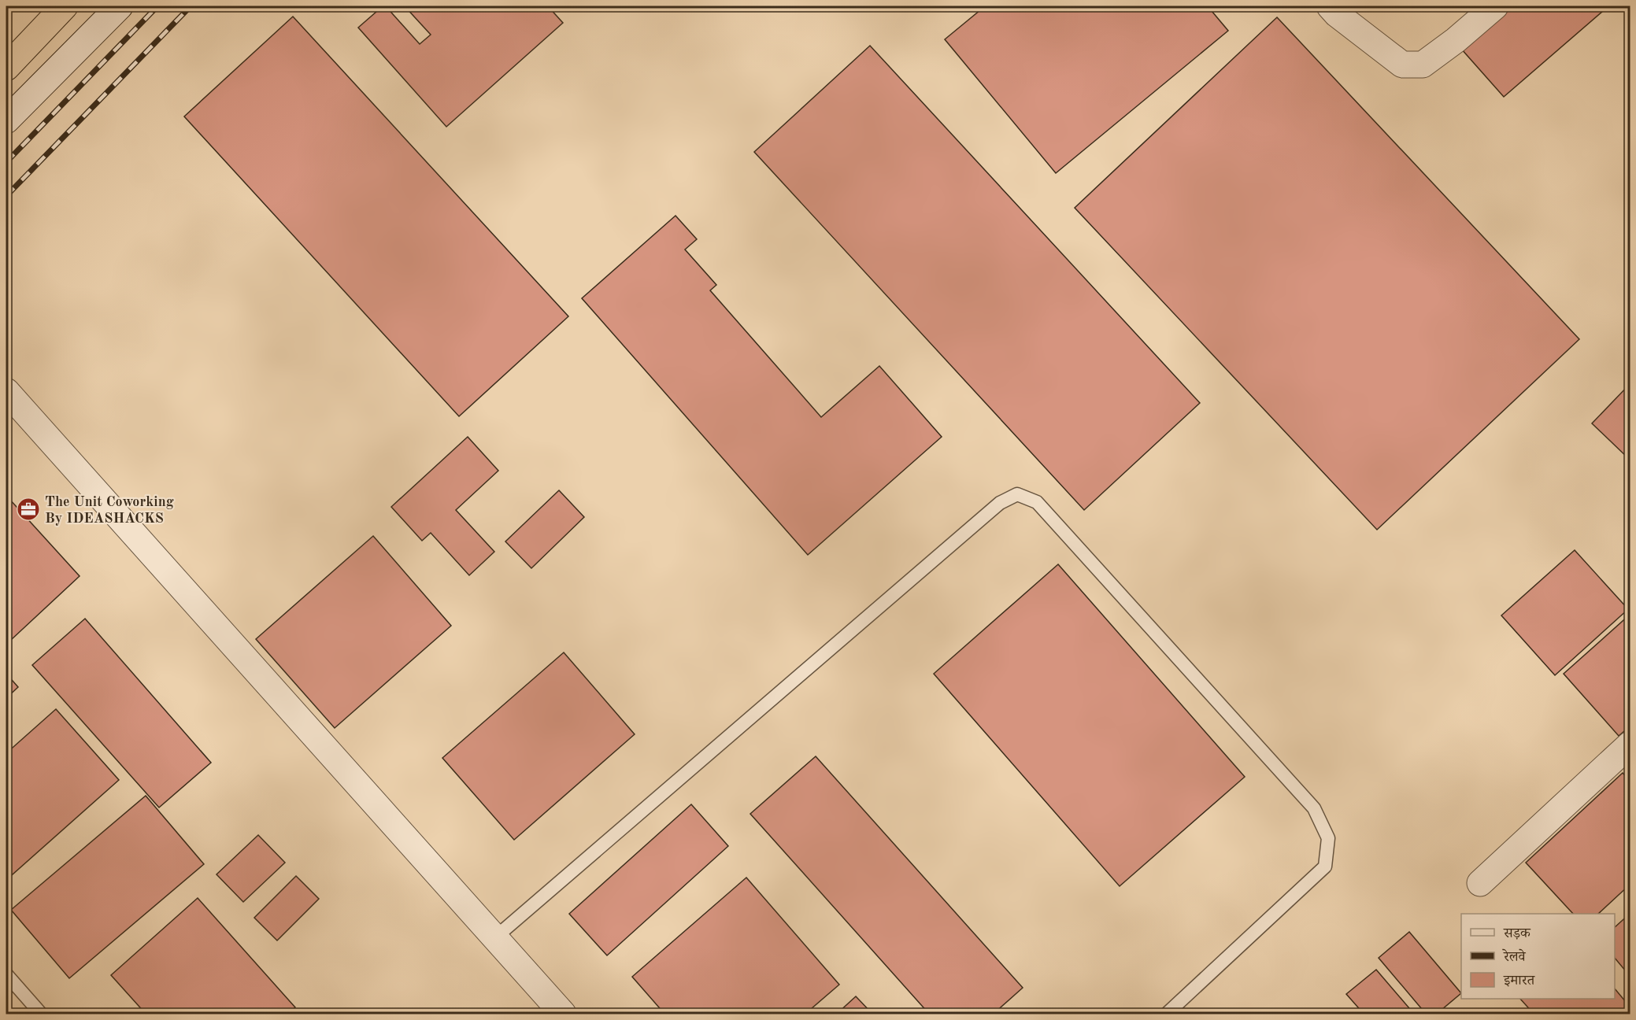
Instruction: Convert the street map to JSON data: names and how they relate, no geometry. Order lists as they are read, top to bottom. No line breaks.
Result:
{"places":{"office":["The Unit Coworking By IDEASHACKS"]},"legend":["सड़क","रेलवे","इमारत"]}
